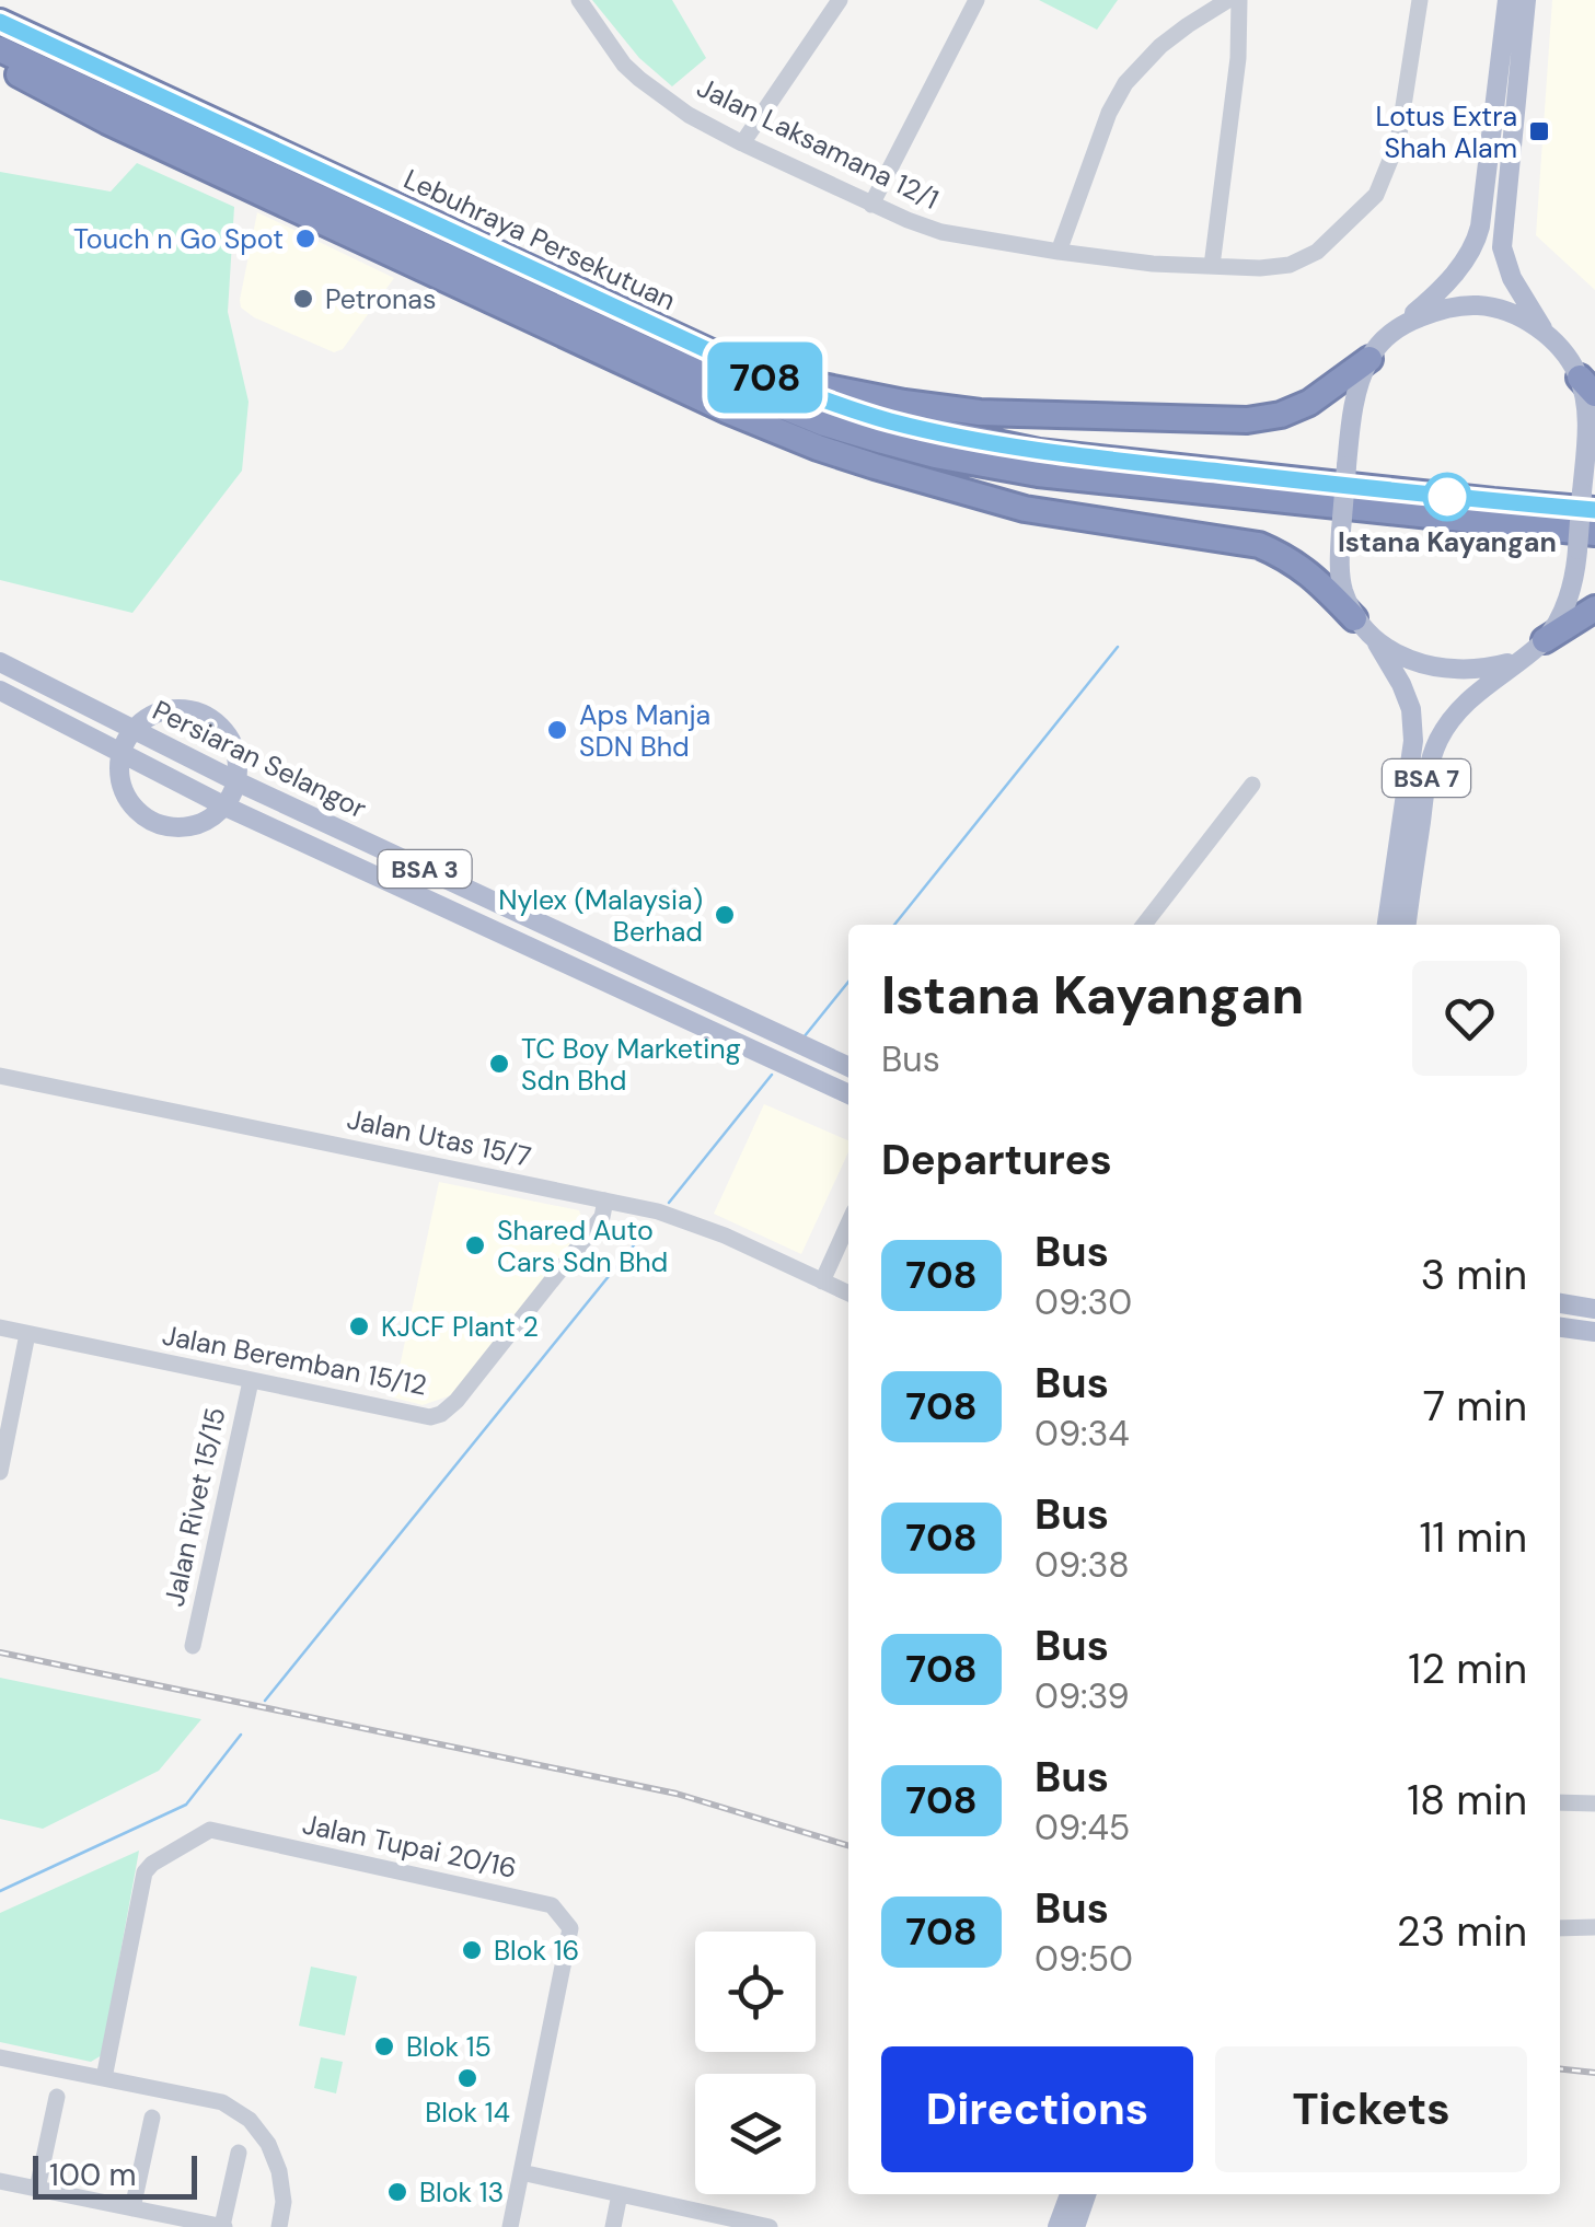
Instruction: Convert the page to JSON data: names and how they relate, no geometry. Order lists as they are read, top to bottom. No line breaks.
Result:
{"streets":{"highway":["Lebuhraya Persekutuan"],"main road":["Persiaran Selangor","BSA 7","BSA 3"],"street":["Jalan Laksamana 12/1","Jalan Utas 15/7","Jalan Beremban 15/12","Jalan Rivet 15/15","Jalan Tupai 20/16"]},"crossings":[["Jalan Utas 15/7","Jalan Beremban 15/12"],["Jalan Beremban 15/12","Jalan Rivet 15/15"]],"places":{"transit":["Lotus Extra Shah Alam"],"other":["Touch n Go Spot","Petronas","Istana Kayangan","Aps Manja SDN Bhd","Nylex (Malaysia) Berhad","TC Boy Marketing Sdn Bhd","Shared Auto Cars Sdn Bhd","KJCF Plant 2","Blok 16","Blok 15","Blok 14","Blok 13"]},"lines":["bus line 708"],"scale_bar":"100 m","page":{"on_map":"708","heading":[["Istana Kayangan","Bus"],"Departures"],"list":[{"mark":"708","name":"Bus","note":"09:30","value":"3 min"},{"mark":"708","name":"Bus","note":"09:34","value":"7 min"},{"mark":"708","name":"Bus","note":"09:38","value":"11 min"},{"mark":"708","name":"Bus","note":"09:39","value":"12 min"},{"mark":"708","name":"Bus","note":"09:45","value":"18 min"},{"mark":"708","name":"Bus","note":"09:50","value":"23 min"}],"buttons":["Directions","Tickets"],"scale":"100 m"}}
